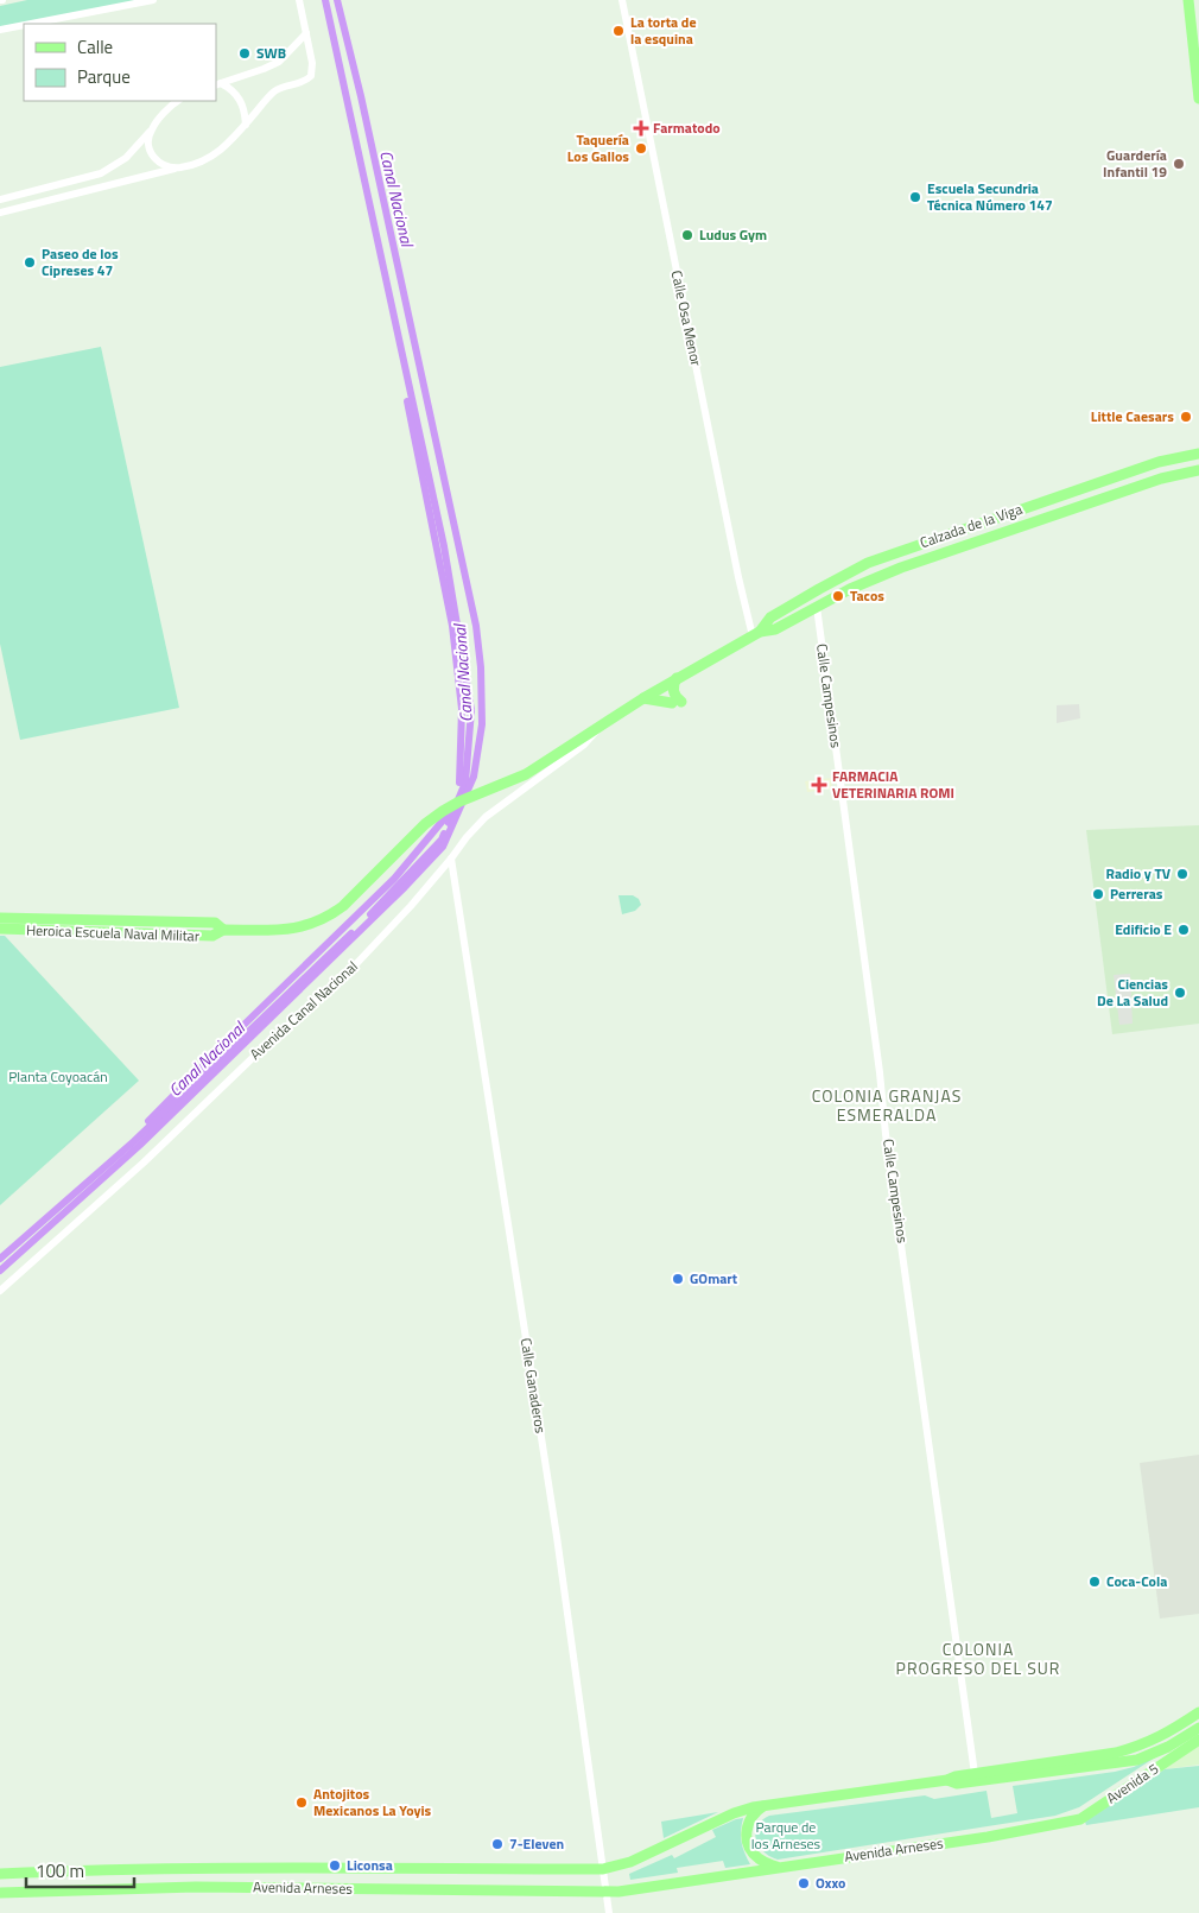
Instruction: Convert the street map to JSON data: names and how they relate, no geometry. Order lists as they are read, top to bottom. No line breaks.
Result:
{"streets":{"main road":["Calzada de la Viga","Heroica Escuela Naval Militar","Avenida 5","Avenida Arneses"],"street":["Calle Osa Menor","Calle Campesinos","Avenida Canal Nacional","Calle Ganaderos"]},"crossings":[["Calle Osa Menor","Calzada de la Viga"],["Calzada de la Viga","Calle Campesinos"],["Calzada de la Viga","Heroica Escuela Naval Militar"],["Calzada de la Viga","Avenida Canal Nacional"],["Avenida Canal Nacional","Calle Ganaderos"],["Calle Ganaderos","Avenida Arneses"],["Avenida 5","Avenida Arneses"]],"districts":["COLONIA GRANJAS ESMERALDA","COLONIA PROGRESO DEL SUR"],"water":["Canal Nacional"],"parks":["Planta Coyoacán","Parque de los Arneses"],"places":{"other":["La torta de la esquina","SWB","Taquería Los Gallos","Guardería Infantil 19","Escuela Secundria Técnica Número 147","Ludus Gym","Paseo de los Cipreses 47","Little Caesars","Tacos","Radio y TV","Perreras","Edificio E","Ciencias De La Salud","GOmart","Coca-Cola","Antojitos Mexicanos La Yoyis","7-Eleven","Liconsa","Oxxo"],"health":["Farmatodo","FARMACIA VETERINARIA ROMI"]},"legend":["Calle","Parque"],"scale_bar":"100 m"}
